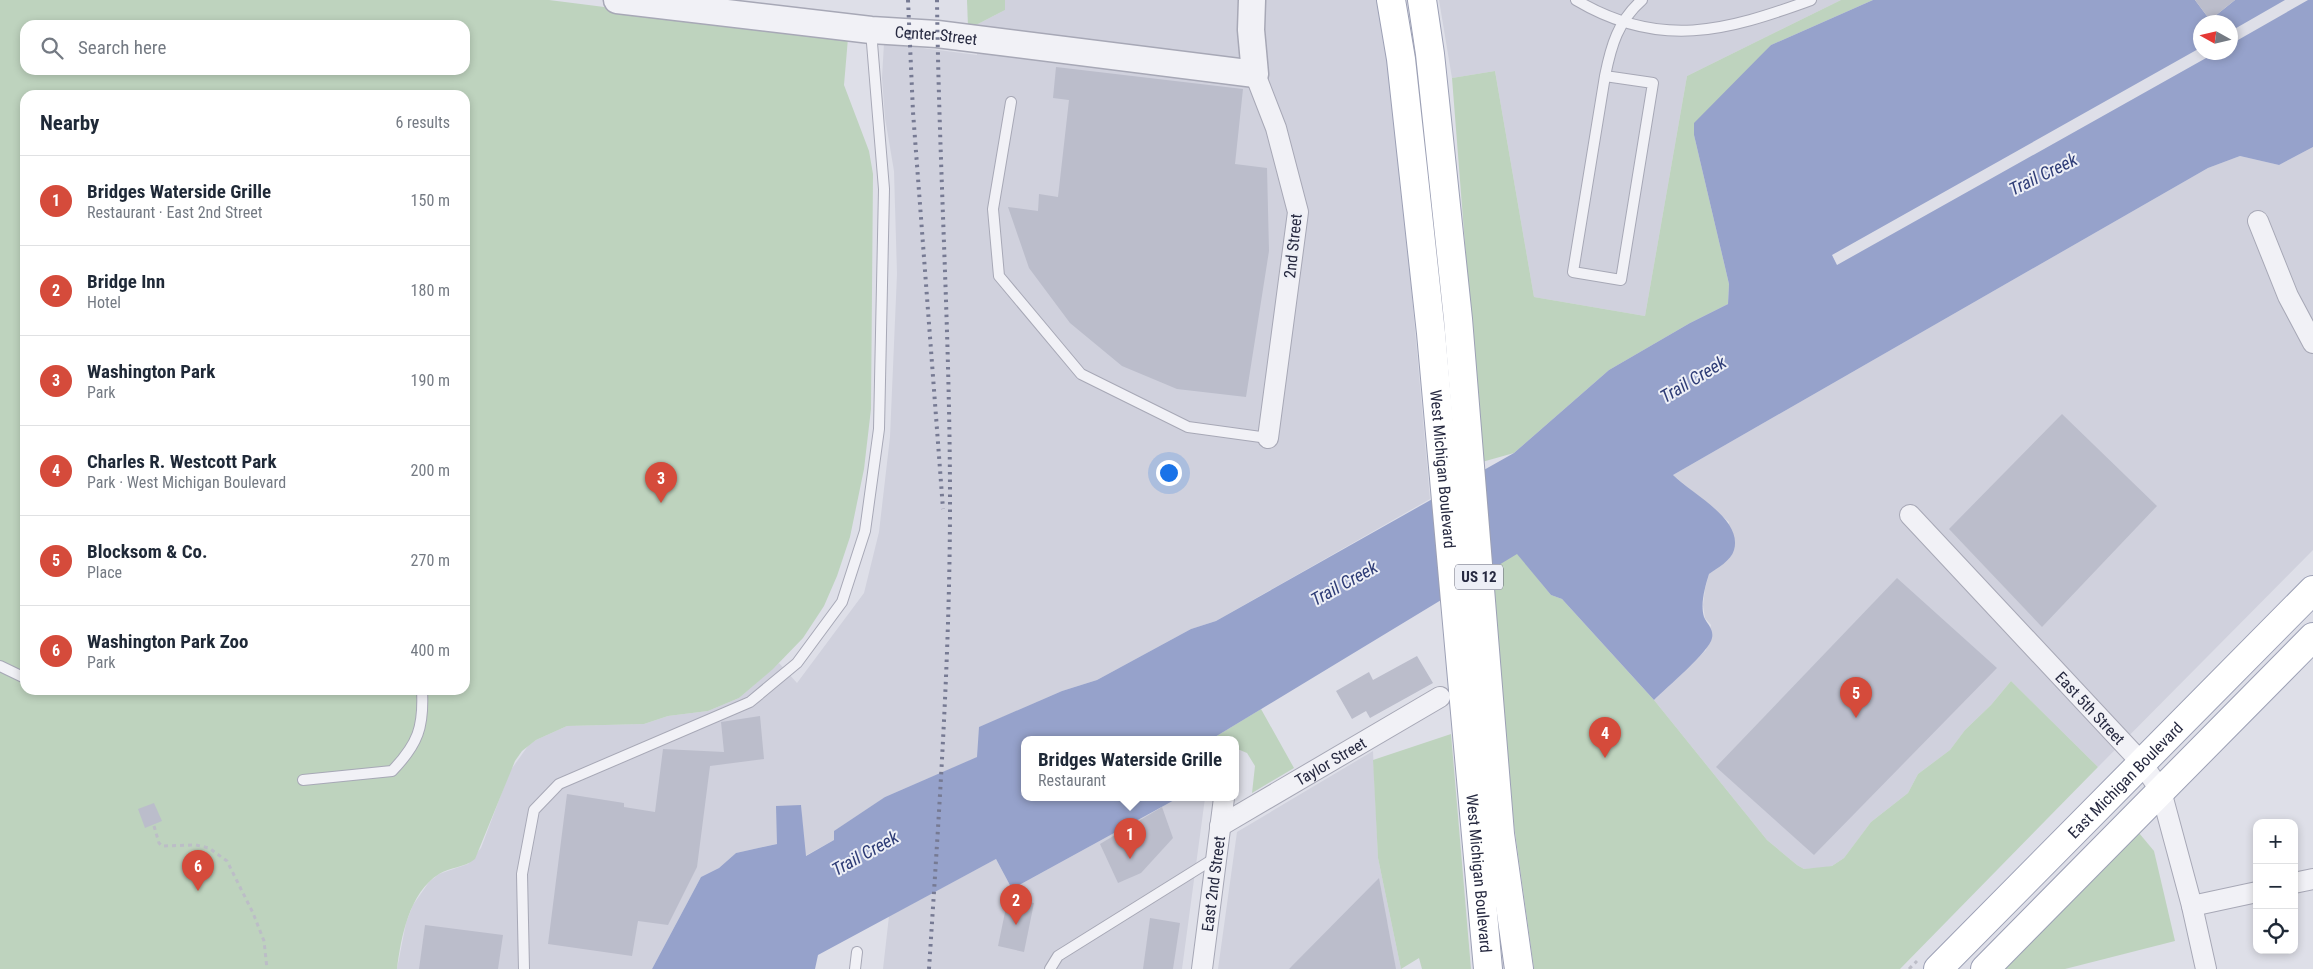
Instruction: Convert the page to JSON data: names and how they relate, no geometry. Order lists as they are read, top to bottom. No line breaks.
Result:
{"streets":{"main road":["West Michigan Boulevard","US 12","East Michigan Boulevard"],"street":["Center Street","2nd Street","East 5th Street","Taylor Street","East 2nd Street"]},"crossings":[["Center Street","2nd Street"],["East 5th Street","East Michigan Boulevard"],["Taylor Street","East 2nd Street"]],"water":["Trail Creek"],"north":"left","page":{"search":"Search here","heading":["Nearby","6 results"],"list":[{"mark":"1","name":"Bridges Waterside Grille","note":"Restaurant · East 2nd Street","value":"150 m"},{"mark":"2","name":"Bridge Inn","note":"Hotel","value":"180 m"},{"mark":"3","name":"Washington Park","note":"Park","value":"190 m"},{"mark":"4","name":"Charles R. Westcott Park","note":"Park · West Michigan Boulevard","value":"200 m"},{"mark":"5","name":"Blocksom & Co.","note":"Place","value":"270 m"},{"mark":"6","name":"Washington Park Zoo","note":"Park","value":"400 m"}],"pins":["3","5","4","1","6","2"],"popup":["Bridges Waterside Grille","Restaurant"],"map_buttons":["+","−"]}}
